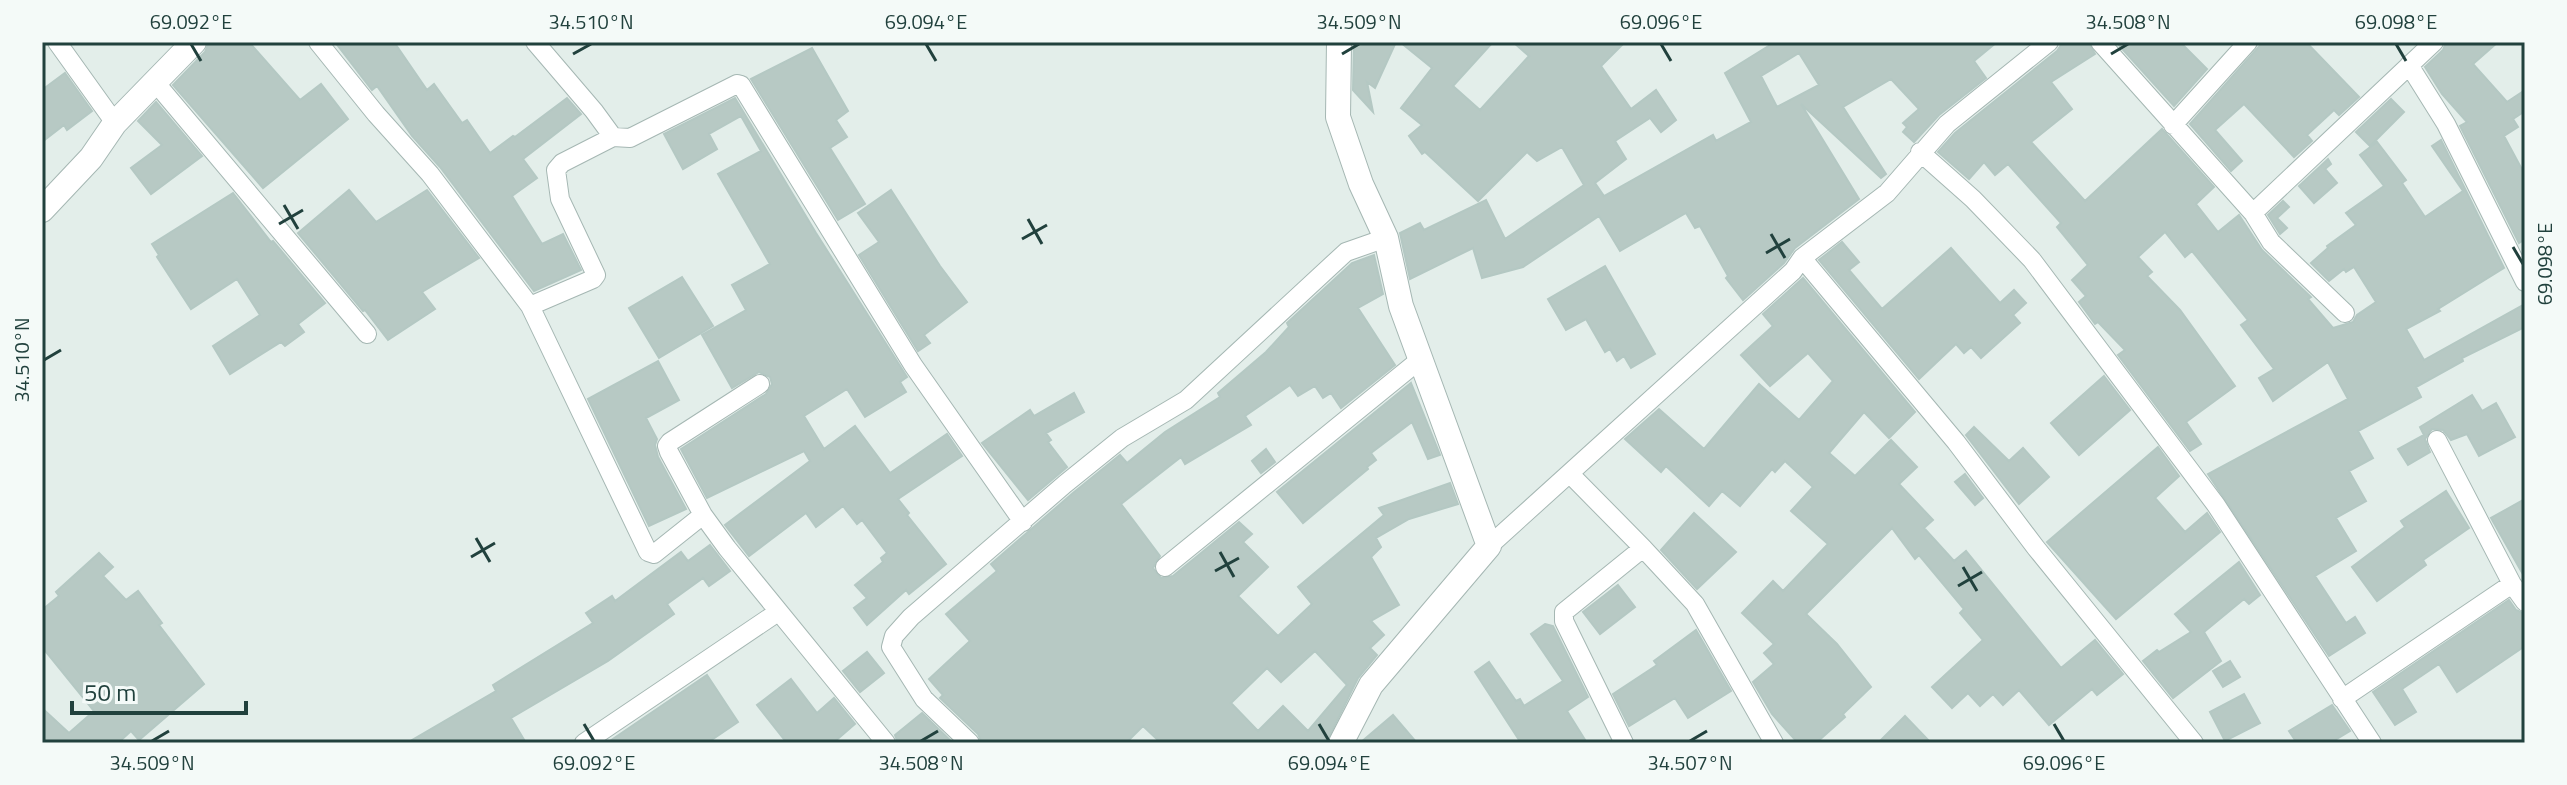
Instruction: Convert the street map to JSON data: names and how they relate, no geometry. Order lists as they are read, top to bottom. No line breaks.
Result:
{"scale_bar":"50 m","coordinates":["69.092°E","34.510°N","69.094°E","34.509°N","69.096°E","34.508°N","69.098°E","34.507°N"]}
